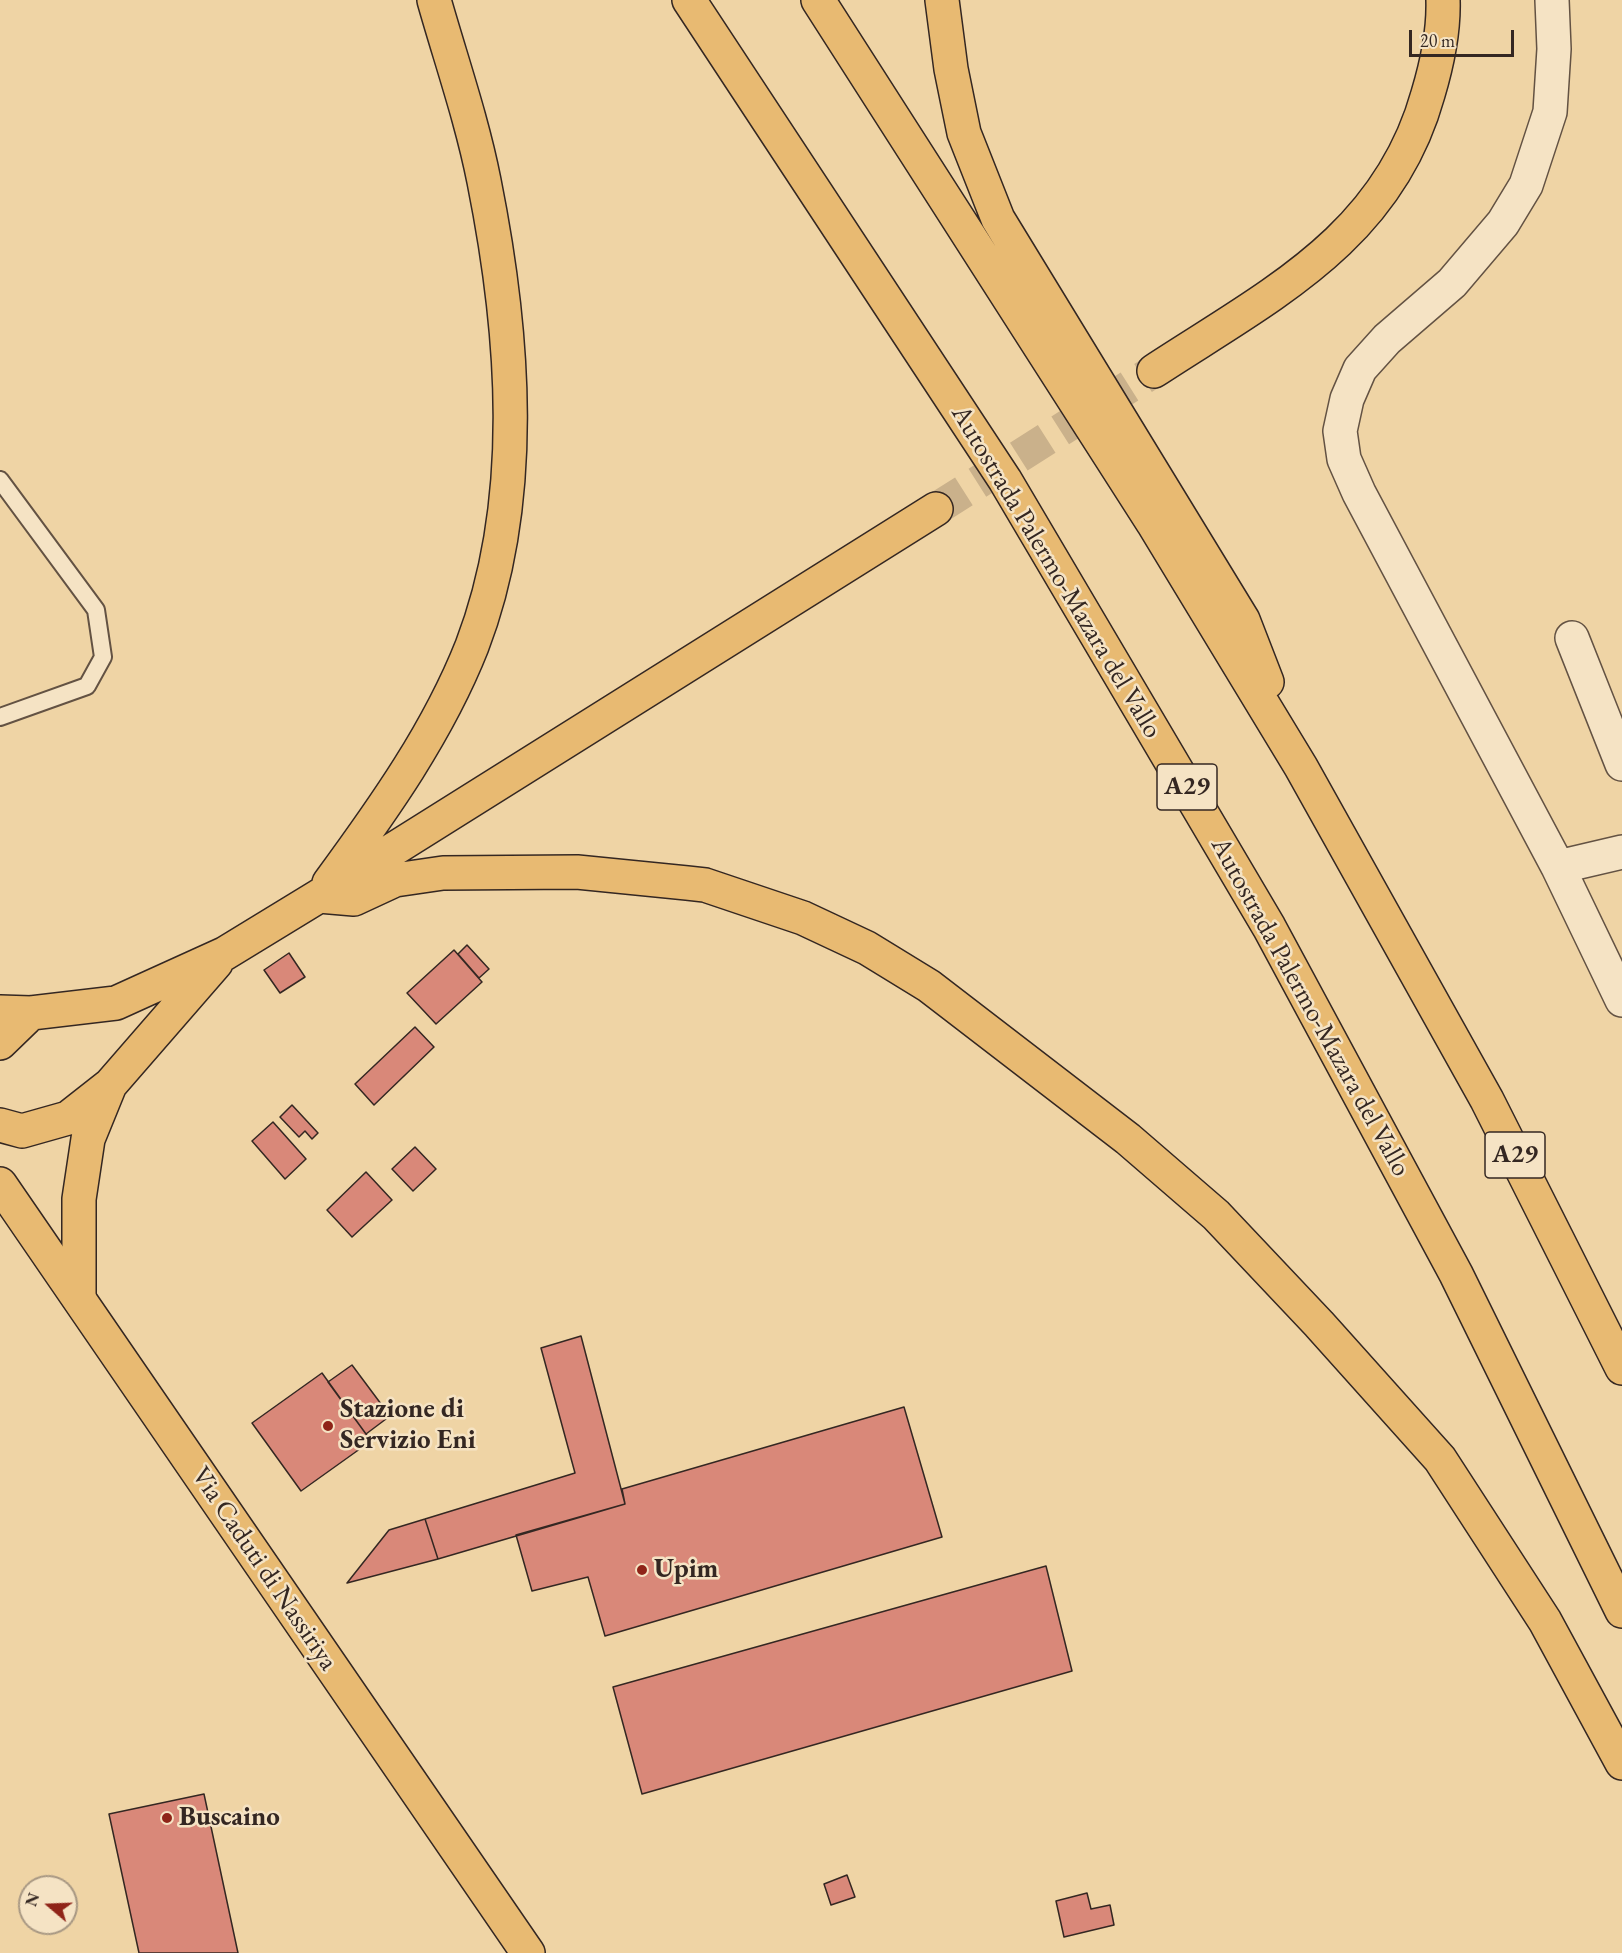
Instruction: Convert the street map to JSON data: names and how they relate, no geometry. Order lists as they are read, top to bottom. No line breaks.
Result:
{"streets":{"main road":["Autostrada Palermo-Mazara del Vallo","A29","Via Caduti di Nassiriya"]},"places":["Stazione di Servizio Eni","Upim","Buscaino"],"scale_bar":"20 m","north":"left"}
